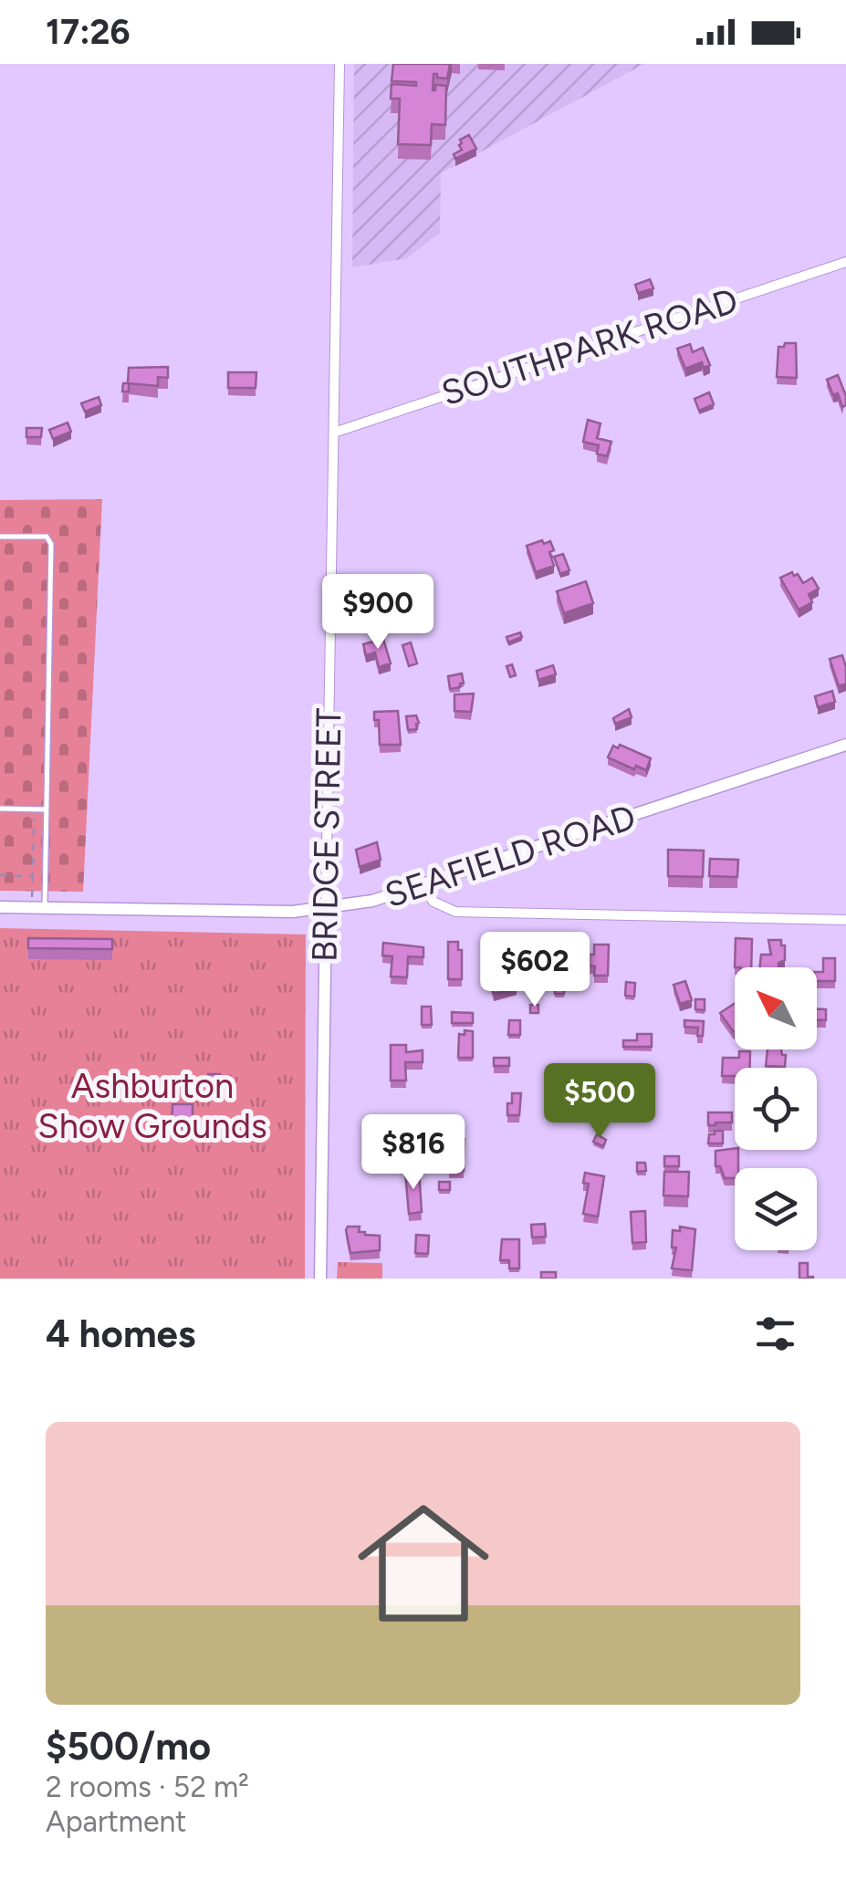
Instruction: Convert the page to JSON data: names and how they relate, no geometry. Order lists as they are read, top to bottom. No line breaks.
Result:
{"streets":{"street":["SOUTHPARK ROAD","BRIDGE STREET","SEAFIELD ROAD"]},"crossings":[["SOUTHPARK ROAD","BRIDGE STREET"],["BRIDGE STREET","SEAFIELD ROAD"]],"parks":["Ashburton Show Grounds"],"north":"top left","page":{"status":"17:26","price":["$900","$602","$500","$816"],"heading":"4 homes","list":[{"name":"$500/mo","note":"2 rooms · 52 m² · Apartment"}]}}
